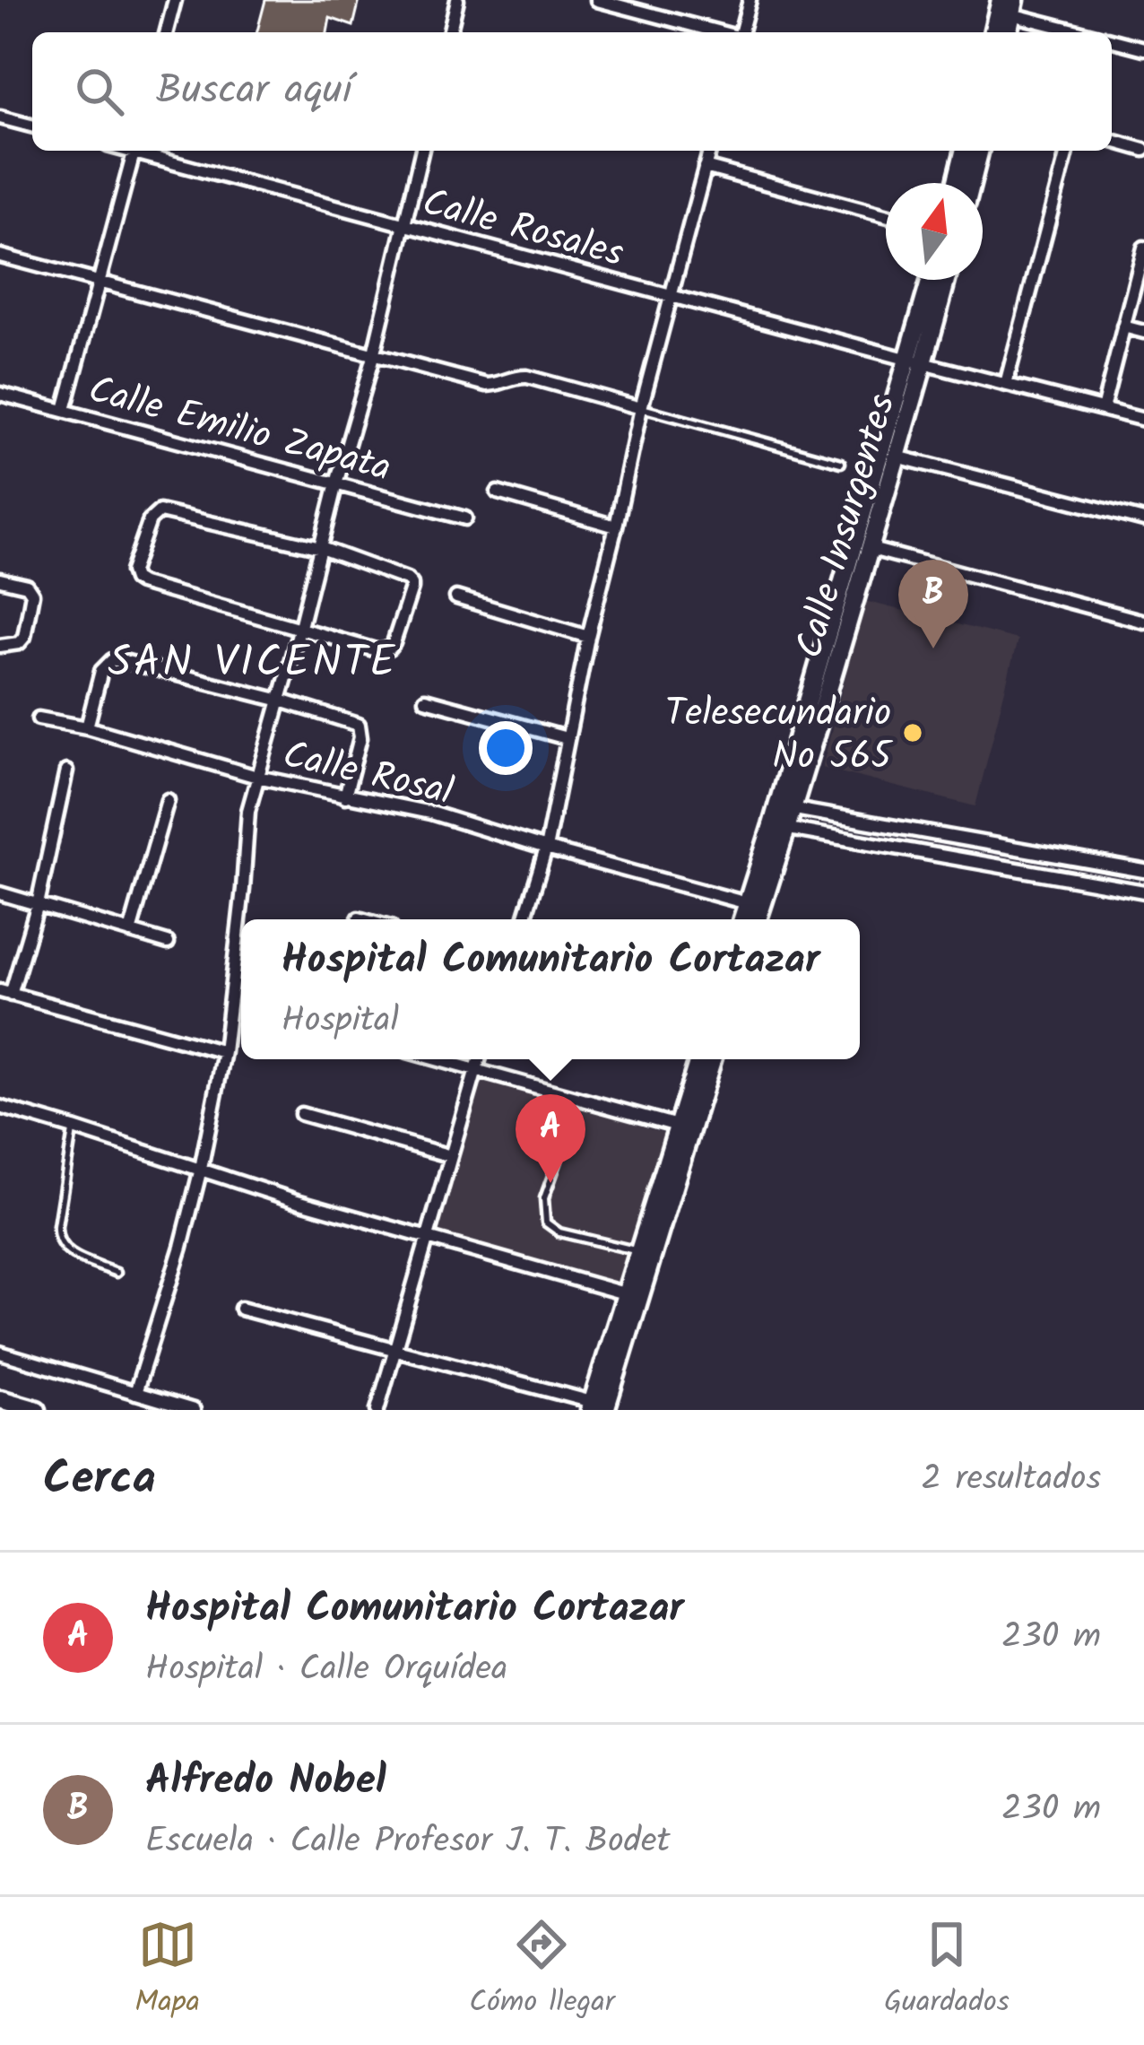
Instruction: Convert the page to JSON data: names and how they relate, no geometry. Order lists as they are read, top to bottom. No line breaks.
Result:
{"streets":{"main road":["Calle Insurgentes"],"street":["Calle Rosales","Calle Emilio Zapata","Calle Rosal"]},"crossings":[["Calle Rosales","Calle Insurgentes"],["Calle Insurgentes","Calle Rosal"]],"districts":["SAN VICENTE"],"places":["Telesecundario No 565"],"north":"top","page":{"search":"Buscar aquí","pins":["B","A"],"popup":["Hospital Comunitario Cortazar","Hospital"],"heading":["Cerca","2 resultados"],"list":[{"mark":"A","name":"Hospital Comunitario Cortazar","note":"Hospital · Calle Orquídea","value":"230 m"},{"mark":"B","name":"Alfredo Nobel","note":"Escuela · Calle Profesor J. T. Bodet","value":"230 m"}],"nav":["Mapa","Cómo llegar","Guardados"]}}
